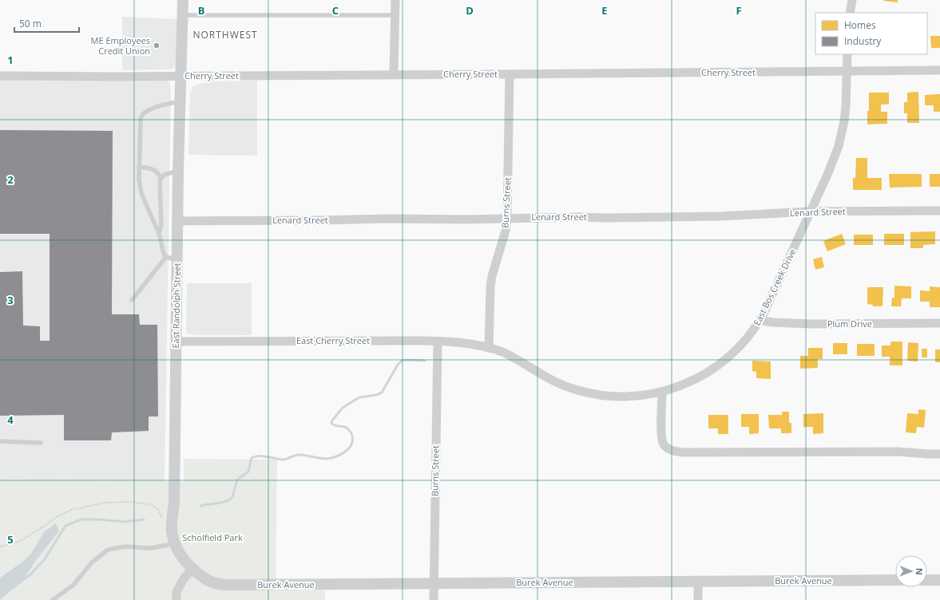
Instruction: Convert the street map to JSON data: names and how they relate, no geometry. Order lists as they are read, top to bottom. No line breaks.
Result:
{"streets":{"street":["Cherry Street","Burns Street","Lenard Street","East Bos Creek Drive","East Randolph Street","Plum Drive","East Cherry Street","Burek Avenue"]},"crossings":[["Cherry Street","Burns Street"],["Cherry Street","East Bos Creek Drive"],["Cherry Street","East Randolph Street"],["Burns Street","Lenard Street"],["Burns Street","East Bos Creek Drive"],["Burns Street","East Cherry Street"],["Burns Street","Burek Avenue"],["Lenard Street","East Bos Creek Drive"],["Lenard Street","East Randolph Street"],["East Bos Creek Drive","Plum Drive"],["East Bos Creek Drive","East Cherry Street"],["East Randolph Street","East Cherry Street"],["East Randolph Street","Burek Avenue"]],"districts":["NORTHWEST"],"parks":["Scholfield Park"],"places":["ME Employees Credit Union"],"legend":["Homes","Industry"],"scale_bar":"50 m","north":"right","grid":{"columns":["B","C","D","E","F"],"rows":["1","2","3","4","5"]}}
